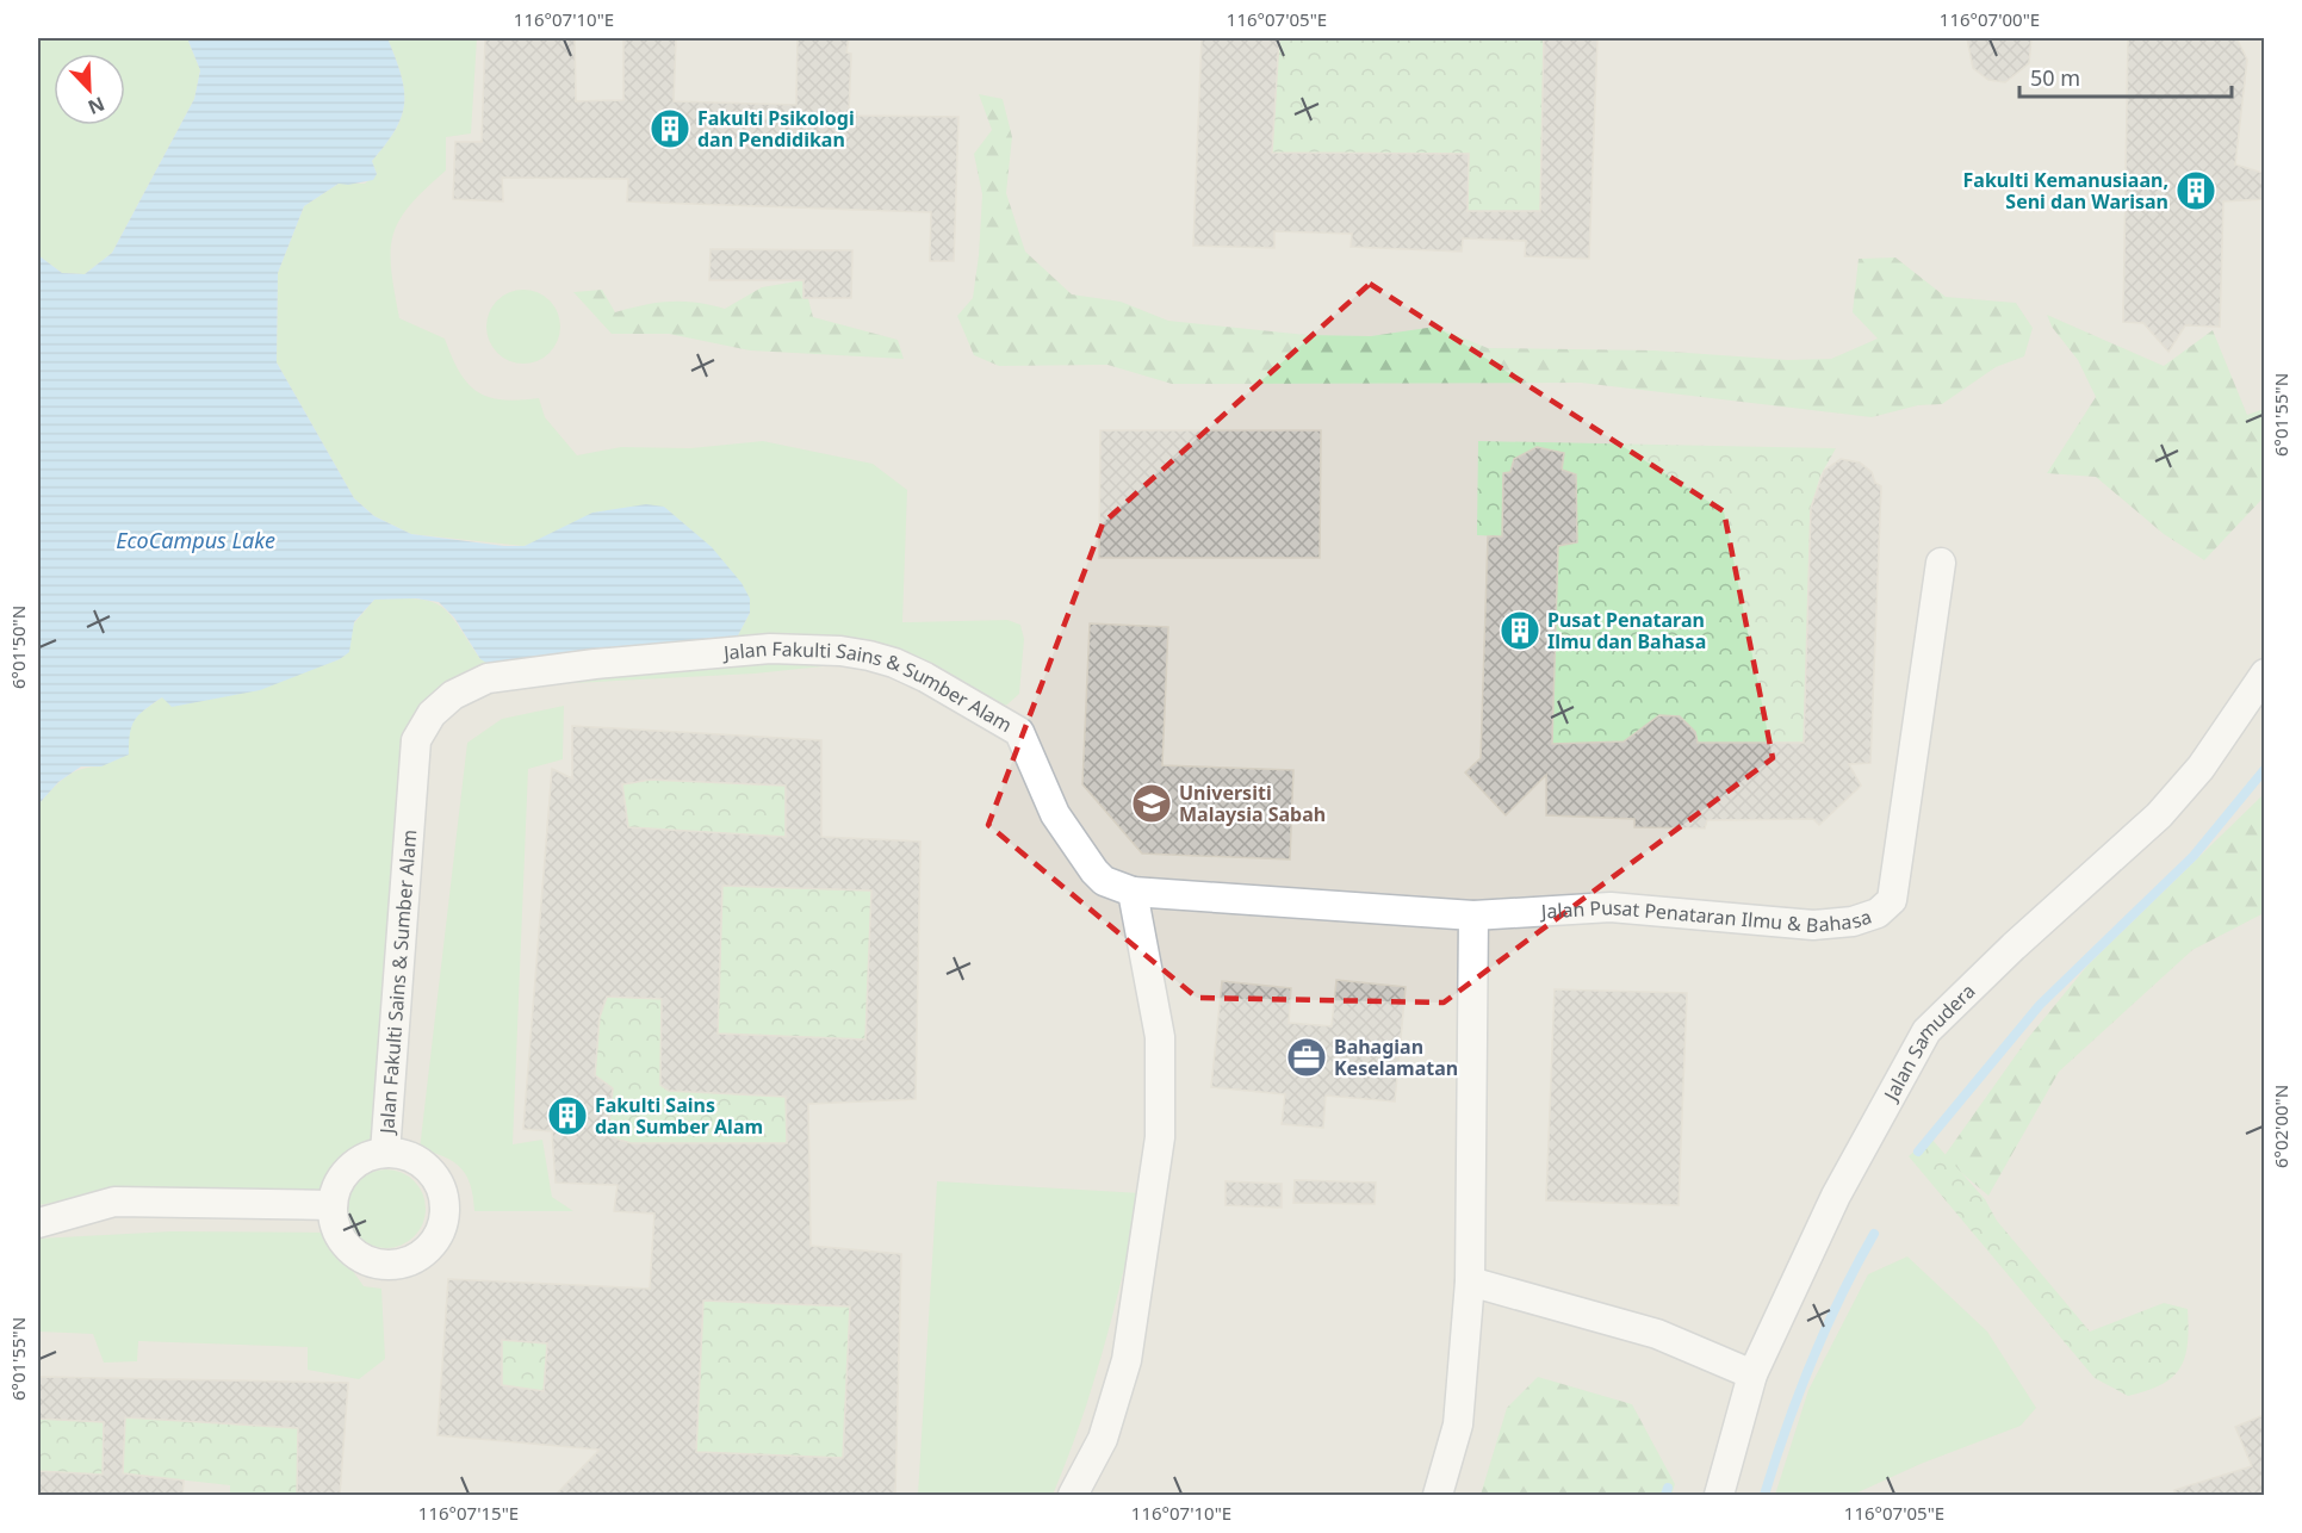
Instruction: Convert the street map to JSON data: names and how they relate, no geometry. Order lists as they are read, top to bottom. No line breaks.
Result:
{"streets":{"street":["Jalan Fakulti Sains & Sumber Alam","Jalan Pusat Penataran Ilmu & Bahasa","Jalan Samudera"]},"crossings":[["Jalan Fakulti Sains & Sumber Alam","Jalan Pusat Penataran Ilmu & Bahasa"]],"water":["EcoCampus Lake"],"places":{"building":["Fakulti Psikologi dan Pendidikan","Fakulti Kemanusiaan, Seni dan Warisan","Pusat Penataran Ilmu dan Bahasa","Fakulti Sains dan Sumber Alam"],"school or university":["Universiti Malaysia Sabah"],"office":["Bahagian Keselamatan"]},"scale_bar":"50 m","north":"bottom right","coordinates":["116°07'10\"E","116°07'05\"E","116°07'00\"E","6°01'55\"N","6°01'50\"N","6°02'00\"N","116°07'15\"E"]}
